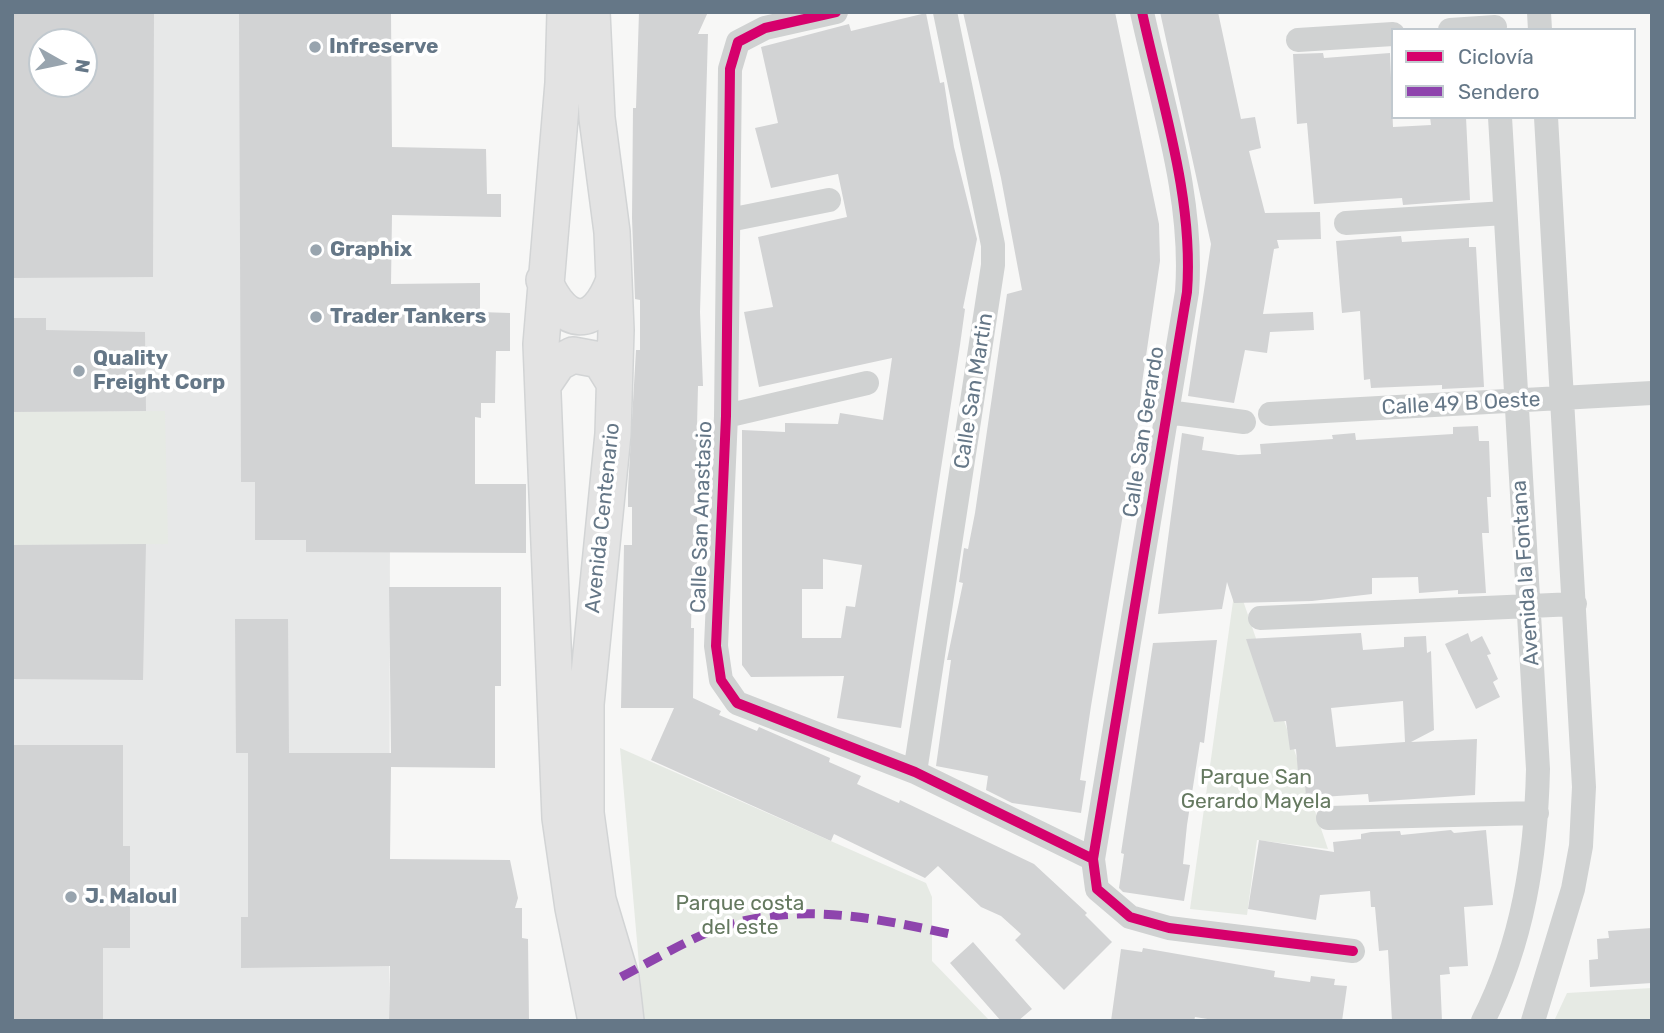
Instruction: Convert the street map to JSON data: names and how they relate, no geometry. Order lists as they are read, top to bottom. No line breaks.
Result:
{"streets":{"main road":["Avenida Centenario"],"street":["Calle San Martin","Calle 49 B Oeste","Calle San Gerardo","Calle San Anastasio","Avenida la Fontana"]},"crossings":[["Calle San Martin","Calle San Anastasio"],["Calle 49 B Oeste","Avenida la Fontana"],["Calle San Gerardo","Calle San Anastasio"]],"parks":["Parque San Gerardo Mayela","Parque costa del este"],"places":["Infreserve","Graphix","Trader Tankers","Quality Freight Corp","J. Maloul"],"legend":["Ciclovía","Sendero"],"north":"right"}
